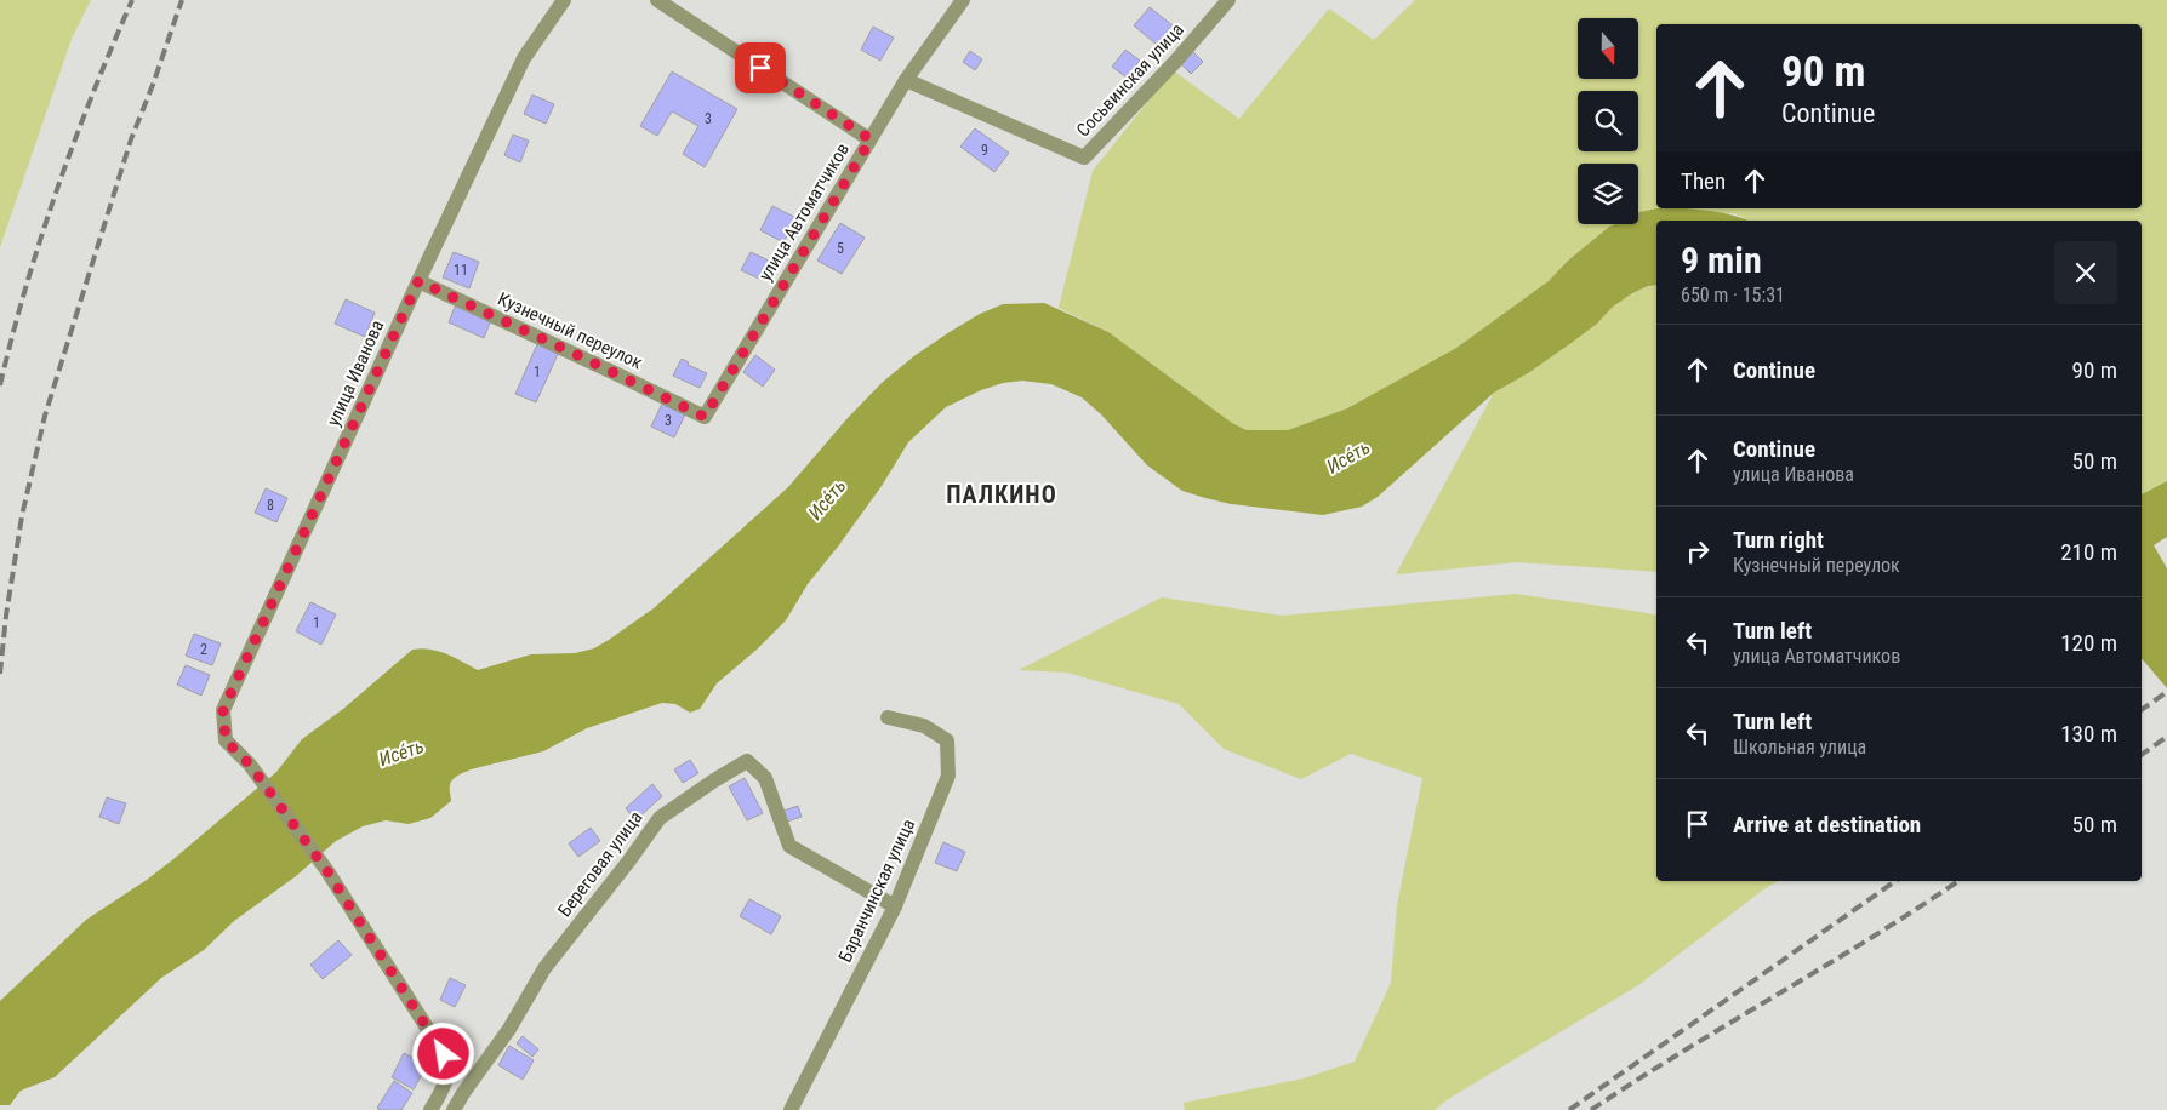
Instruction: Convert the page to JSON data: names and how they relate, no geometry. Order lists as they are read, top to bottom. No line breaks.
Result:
{"streets":{"street":["Сосьвинская улица","улица Автоматчиков","Кузнечный переулок","улица Иванова","Береговая улица","Баранчинская улица"]},"crossings":[["Сосьвинская улица","улица Автоматчиков"],["улица Автоматчиков","Кузнечный переулок"],["Кузнечный переулок","улица Иванова"],["Береговая улица","Баранчинская улица"]],"districts":["ПАЛКИНО"],"water":["Исе́ть"],"house_numbers":["3","9","5","11","1","3","8","1","2"],"north":"bottom","page":{"turn":["90 m","Continue"],"then":"Then","heading":["9 min","650 m · 15:31"],"list":[{"name":"Continue","value":"90 m"},{"name":"Continue","note":"улица Иванова","value":"50 m"},{"name":"Turn right","note":"Кузнечный переулок","value":"210 m"},{"name":"Turn left","note":"улица Автоматчиков","value":"120 m"},{"name":"Turn left","note":"Школьная улица","value":"130 m"},{"name":"Arrive at destination","value":"50 m"}]}}
